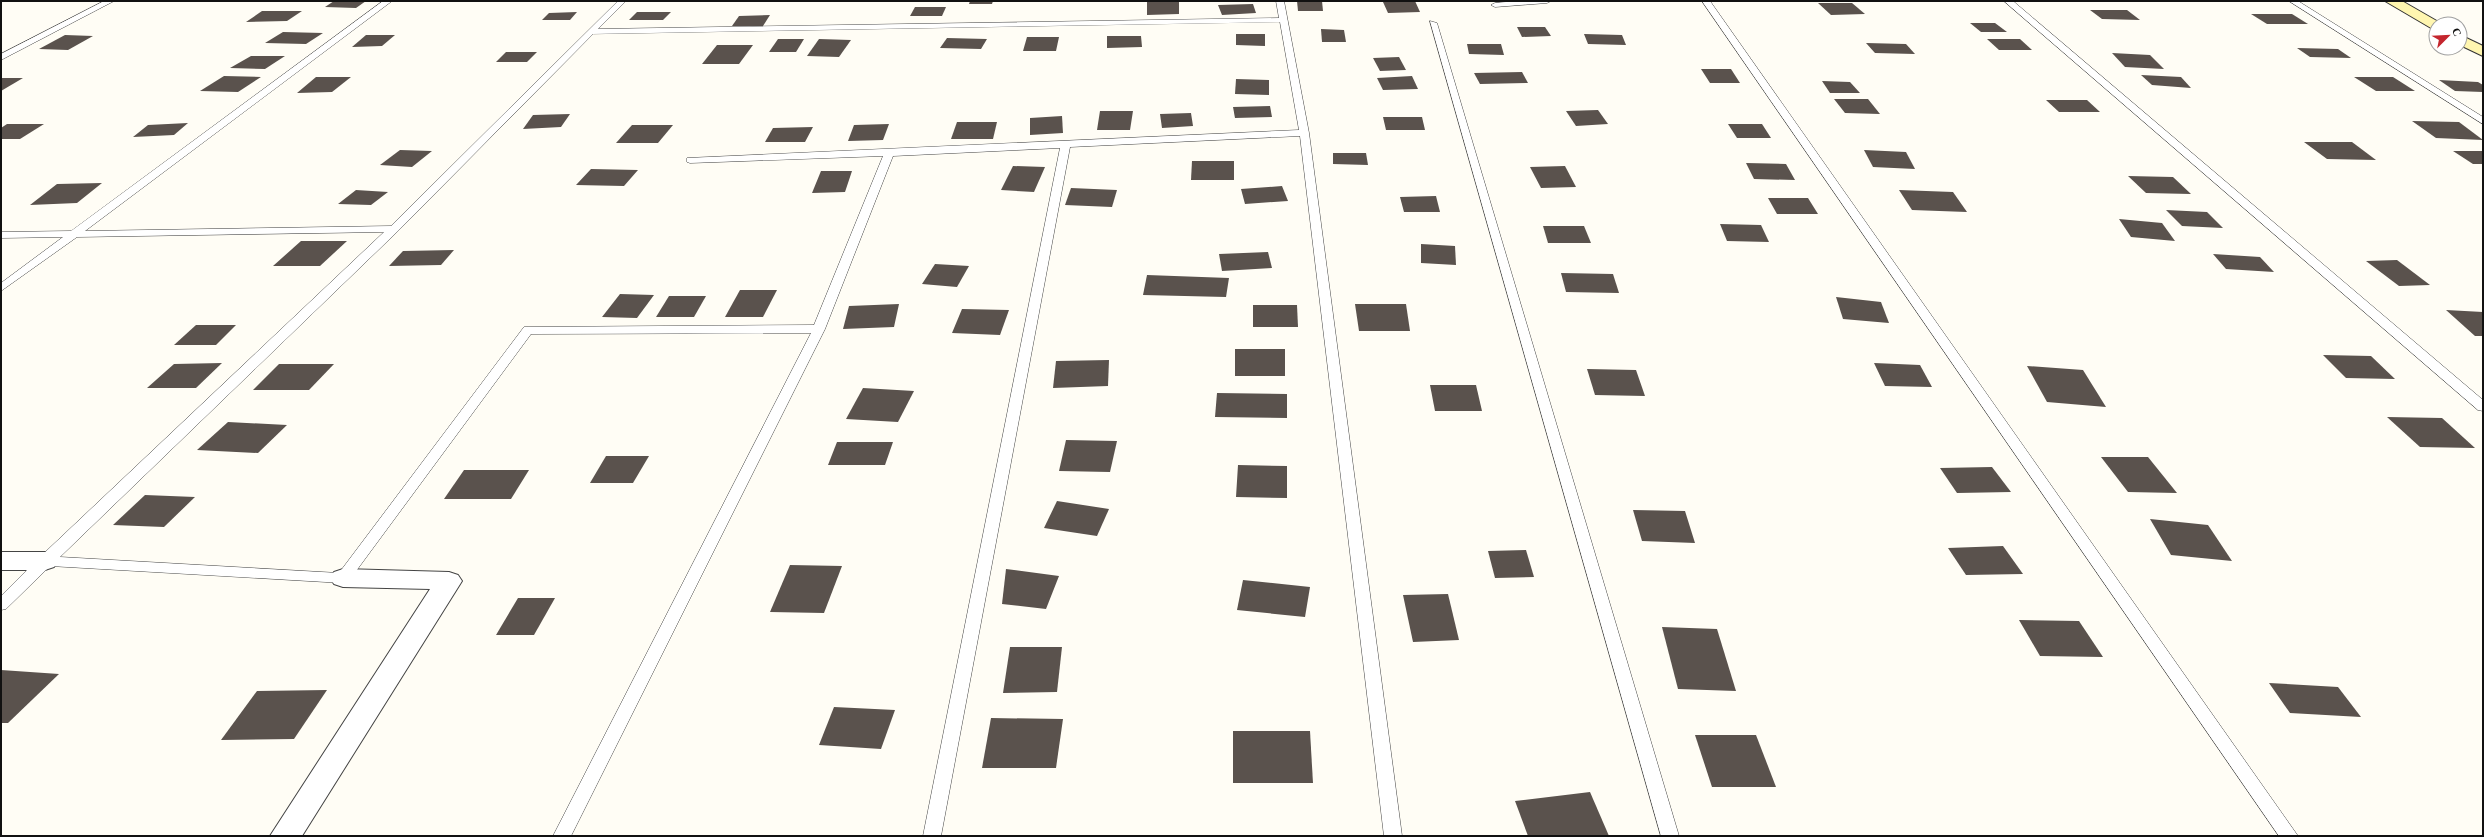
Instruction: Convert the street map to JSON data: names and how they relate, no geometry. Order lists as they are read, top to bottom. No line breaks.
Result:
{"north":"top right"}
